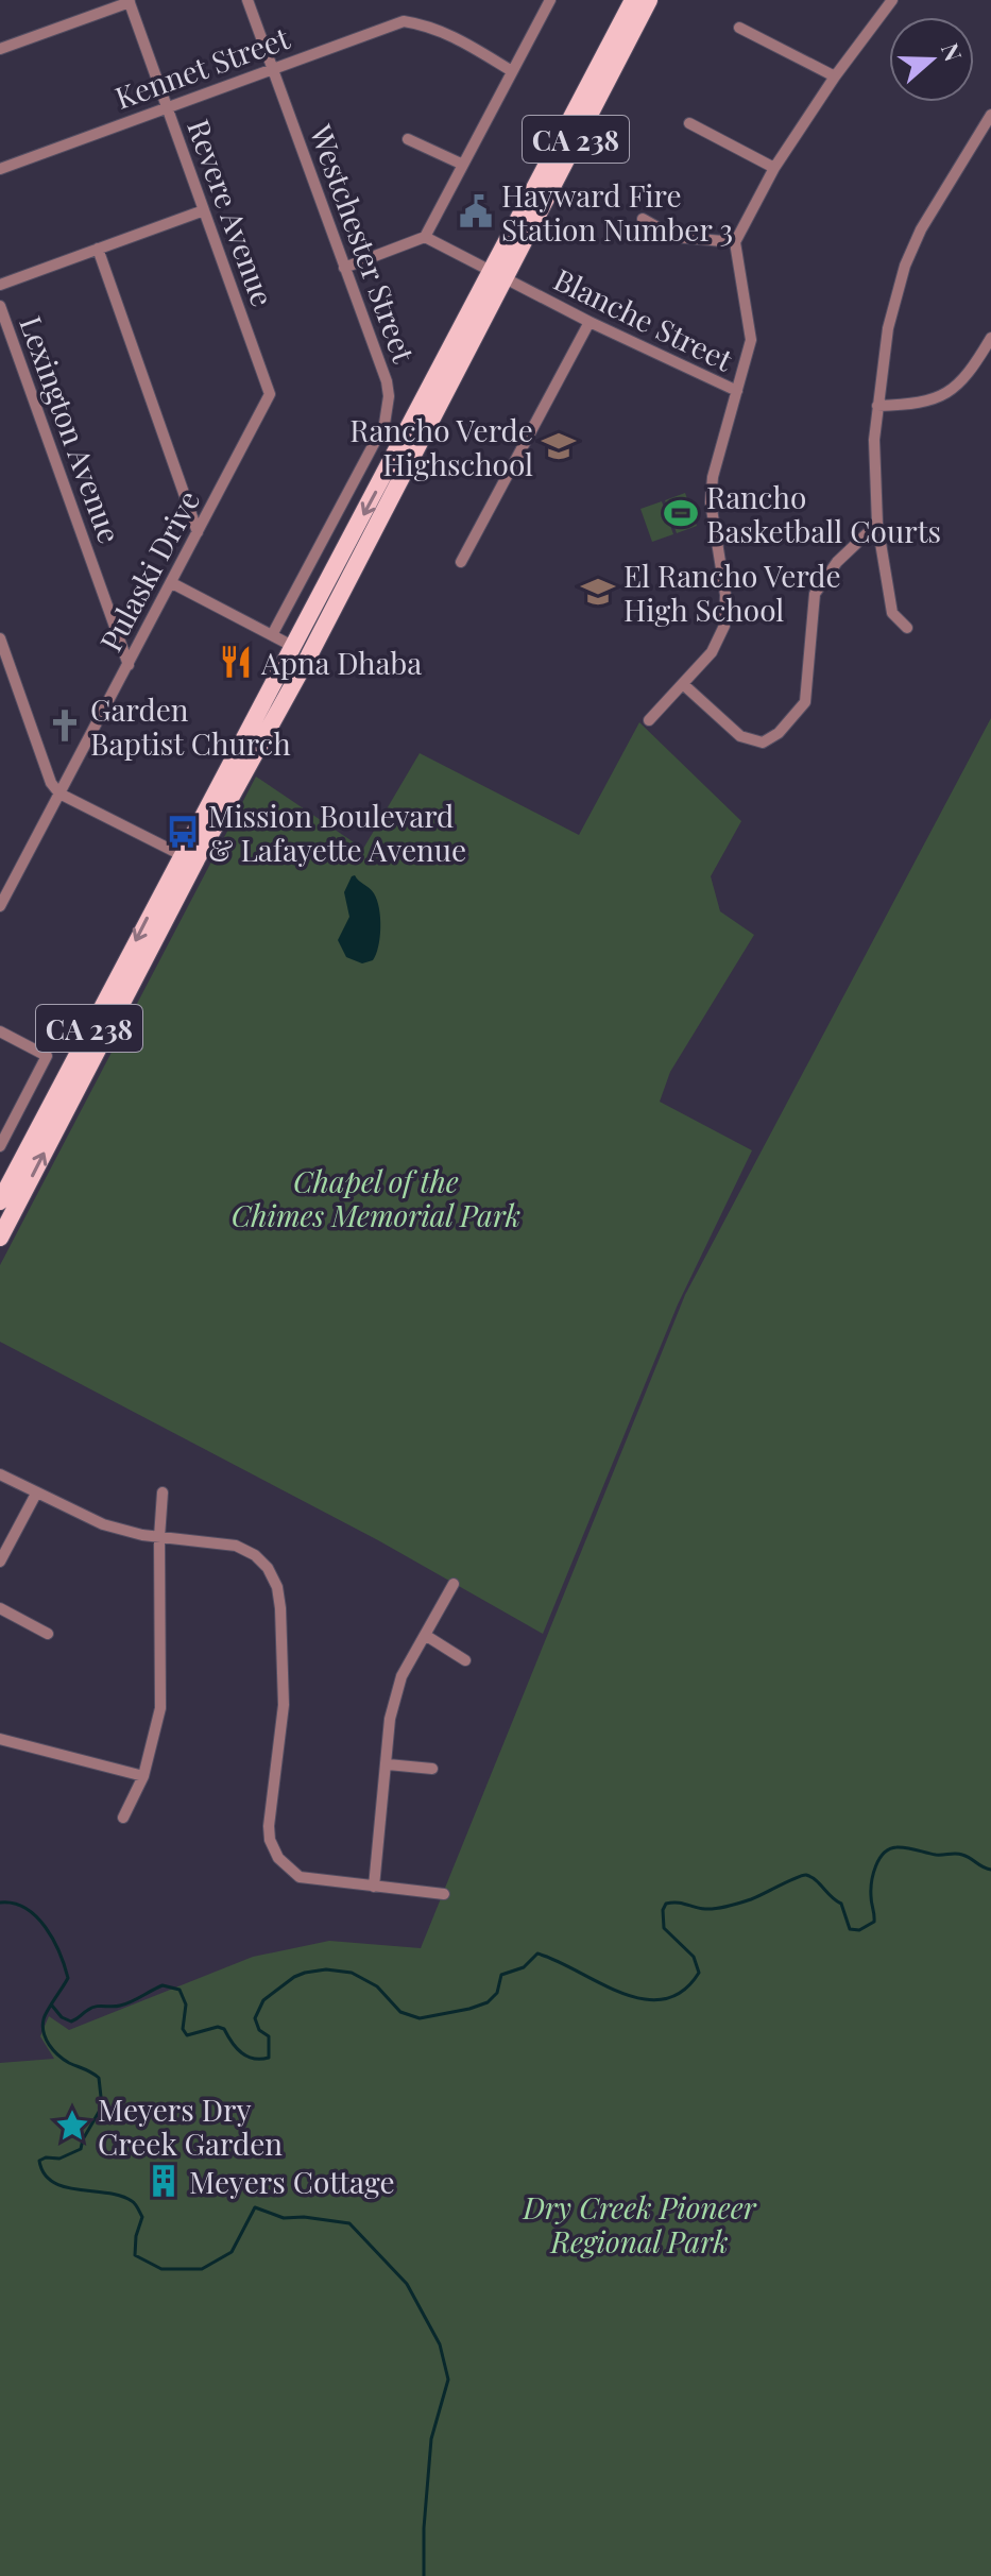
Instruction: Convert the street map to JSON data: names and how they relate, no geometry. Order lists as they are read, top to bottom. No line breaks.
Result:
{"streets":{"main road":["CA 238"],"street":["Kennet Street","Revere Avenue","Westchester Street","Blanche Street","Lexington Avenue","Pulaski Drive"]},"crossings":[["Kennet Street","Revere Avenue"],["Kennet Street","Westchester Street"],["CA 238","Blanche Street"],["Revere Avenue","Pulaski Drive"],["Lexington Avenue","Pulaski Drive"]],"parks":["Chapel of the Chimes Memorial Park","Dry Creek Pioneer Regional Park"],"places":{"public building":["Hayward Fire Station Number 3"],"school or university":["Rancho Verde Highschool","El Rancho Verde High School"],"sports":["Rancho Basketball Courts"],"restaurant":["Apna Dhaba"],"church":["Garden Baptist Church"],"bus stop":["Mission Boulevard & Lafayette Avenue"],"place":["Meyers Dry Creek Garden"],"building":["Meyers Cottage"]},"north":"right"}
